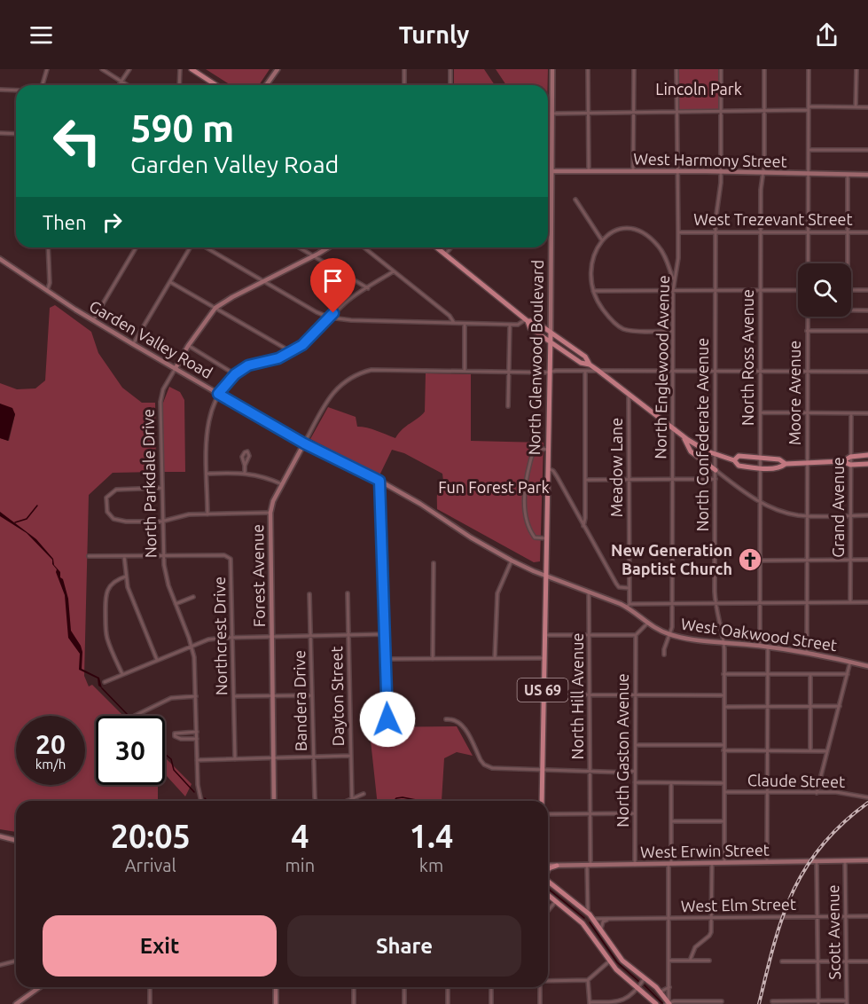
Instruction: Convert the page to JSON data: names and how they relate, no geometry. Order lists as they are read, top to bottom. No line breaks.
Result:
{"streets":{"main road":["North Glenwood Boulevard","US 69"],"street":["West Harmony Street","West Trezevant Street","Garden Valley Road","North Ross Avenue","North Englewood Avenue","Moore Avenue","North Confederate Avenue","Meadow Lane","North Parkdale Drive","Grand Avenue","Forest Avenue","West Oakwood Street","Northcrest Drive","Dayton Street","North Hill Avenue","Bandera Drive","North Gaston Avenue","Claude Street","West Erwin Street","West Elm Street","Scott Avenue"]},"crossings":[["West Harmony Street","North Glenwood Boulevard"],["West Harmony Street","North Ross Avenue"],["West Harmony Street","North Englewood Avenue"],["West Harmony Street","Moore Avenue"],["West Harmony Street","North Confederate Avenue"],["West Trezevant Street","North Ross Avenue"],["West Trezevant Street","North Englewood Avenue"],["West Trezevant Street","Moore Avenue"],["West Trezevant Street","North Confederate Avenue"],["Garden Valley Road","North Glenwood Boulevard"],["Garden Valley Road","North Ross Avenue"],["Garden Valley Road","North Englewood Avenue"],["Garden Valley Road","Moore Avenue"],["Garden Valley Road","North Confederate Avenue"],["Garden Valley Road","Meadow Lane"],["Garden Valley Road","North Parkdale Drive"],["Garden Valley Road","Grand Avenue"],["Garden Valley Road","Forest Avenue"],["Garden Valley Road","West Oakwood Street"],["Garden Valley Road","North Hill Avenue"],["North Glenwood Boulevard","Forest Avenue"],["North Ross Avenue","Forest Avenue"],["North Ross Avenue","West Oakwood Street"],["North Englewood Avenue","Forest Avenue"],["North Englewood Avenue","West Oakwood Street"],["Moore Avenue","Forest Avenue"],["Moore Avenue","West Oakwood Street"],["North Confederate Avenue","Forest Avenue"],["North Confederate Avenue","West Oakwood Street"],["North Confederate Avenue","Claude Street"],["North Confederate Avenue","West Erwin Street"],["Meadow Lane","West Oakwood Street"],["North Parkdale Drive","Northcrest Drive"],["North Hill Avenue","West Erwin Street"],["North Hill Avenue","West Elm Street"],["North Gaston Avenue","Claude Street"],["North Gaston Avenue","West Erwin Street"],["West Erwin Street","Scott Avenue"],["West Elm Street","Scott Avenue"]],"parks":["Lincoln Park","Fun Forest Park"],"places":{"church":["New Generation Baptist Church"]},"page":{"header":"Turnly","turn":["590 m","Garden Valley Road"],"then":"Then","speed":"20 km/h","limit":"30","eta":["20:05","Arrival","4","min","1.4","km"],"buttons":["Exit","Share"]}}
